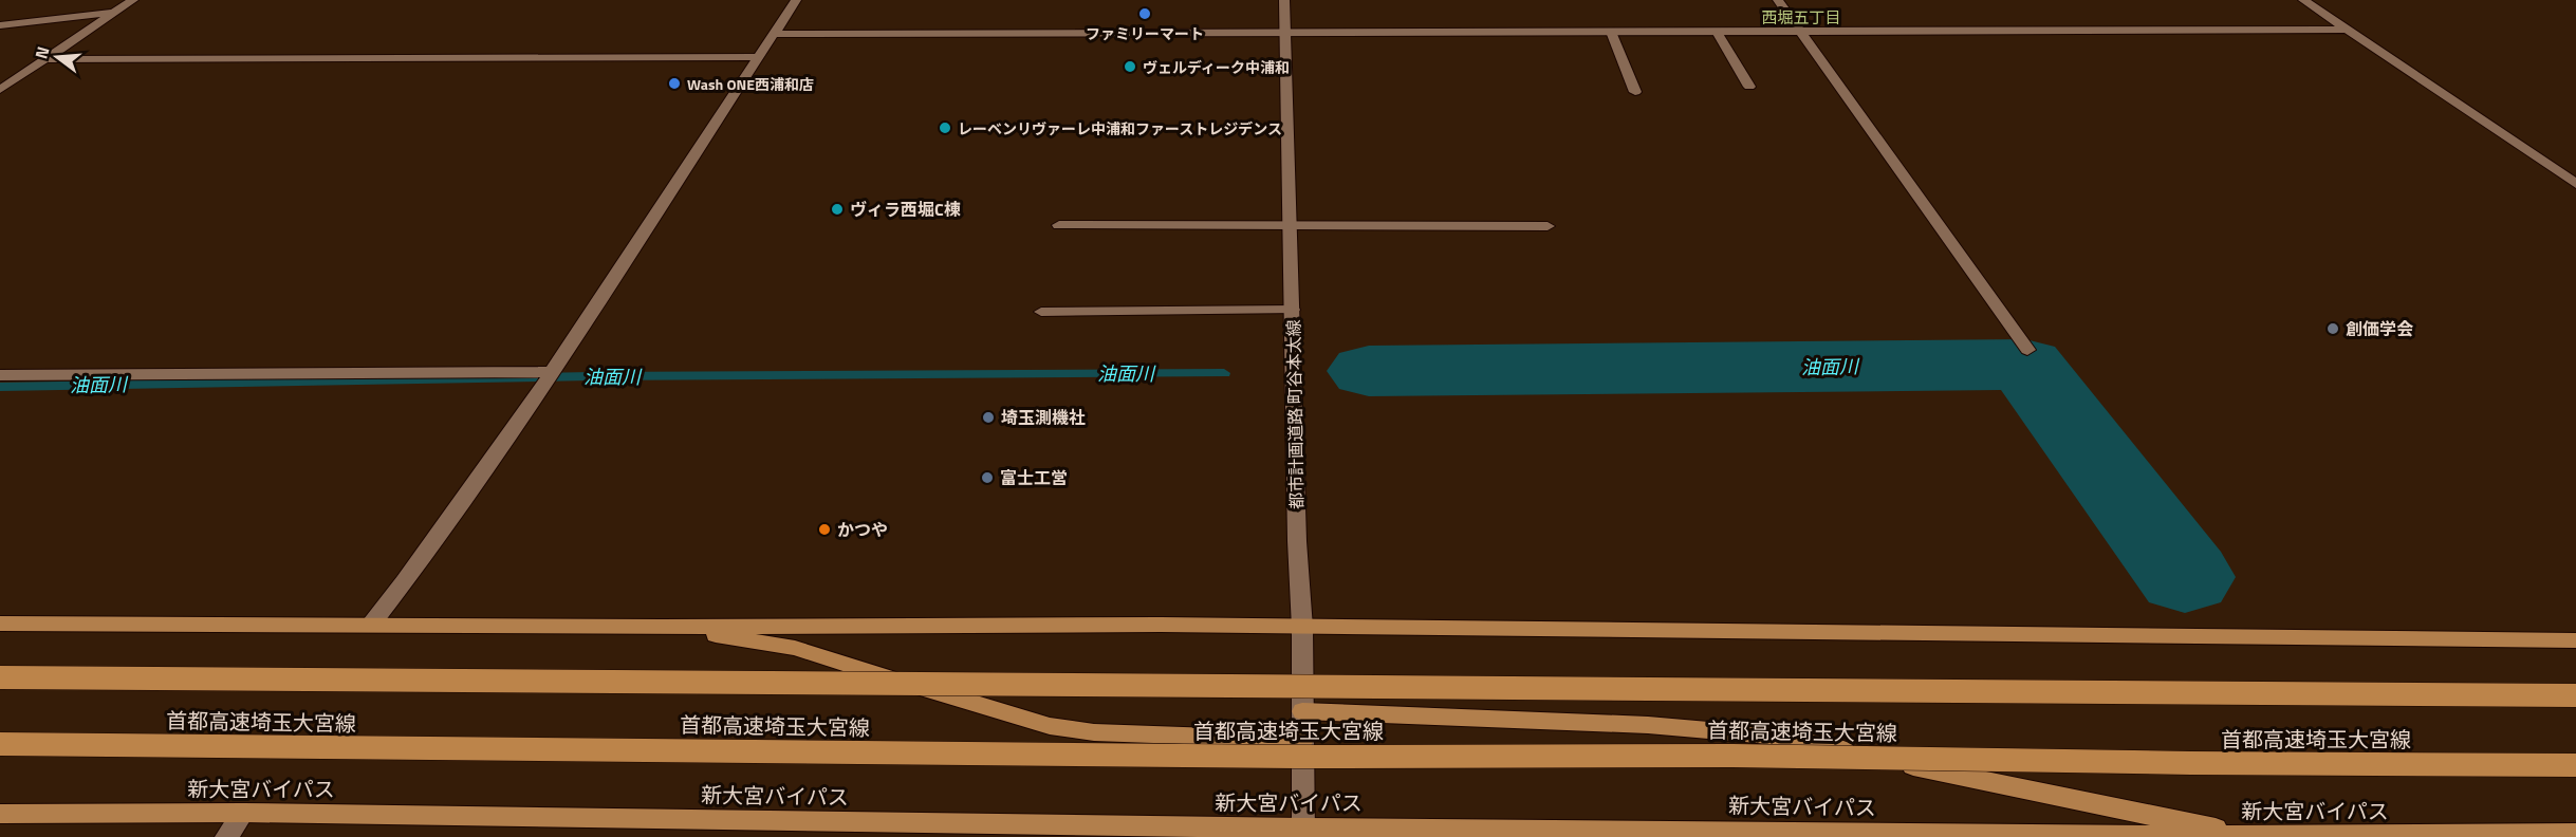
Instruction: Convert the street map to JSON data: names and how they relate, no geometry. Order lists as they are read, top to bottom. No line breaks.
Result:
{"streets":{"highway":["首都高速埼玉大宮線","新大宮バイパス"],"street":["都市計画道路 町谷本太線"]},"crossings":[["都市計画道路 町谷本太線","新大宮バイパス"]],"districts":["西堀五丁目"],"water":["油面川"],"places":["ファミリーマート","ヴェルディーク中浦和","Wash ONE西浦和店","レーベンリヴァーレ中浦和ファーストレジデンス","ヴィラ西堀C棟","創価学会","埼玉測機社","富士工営","かつや"],"north":"left"}
